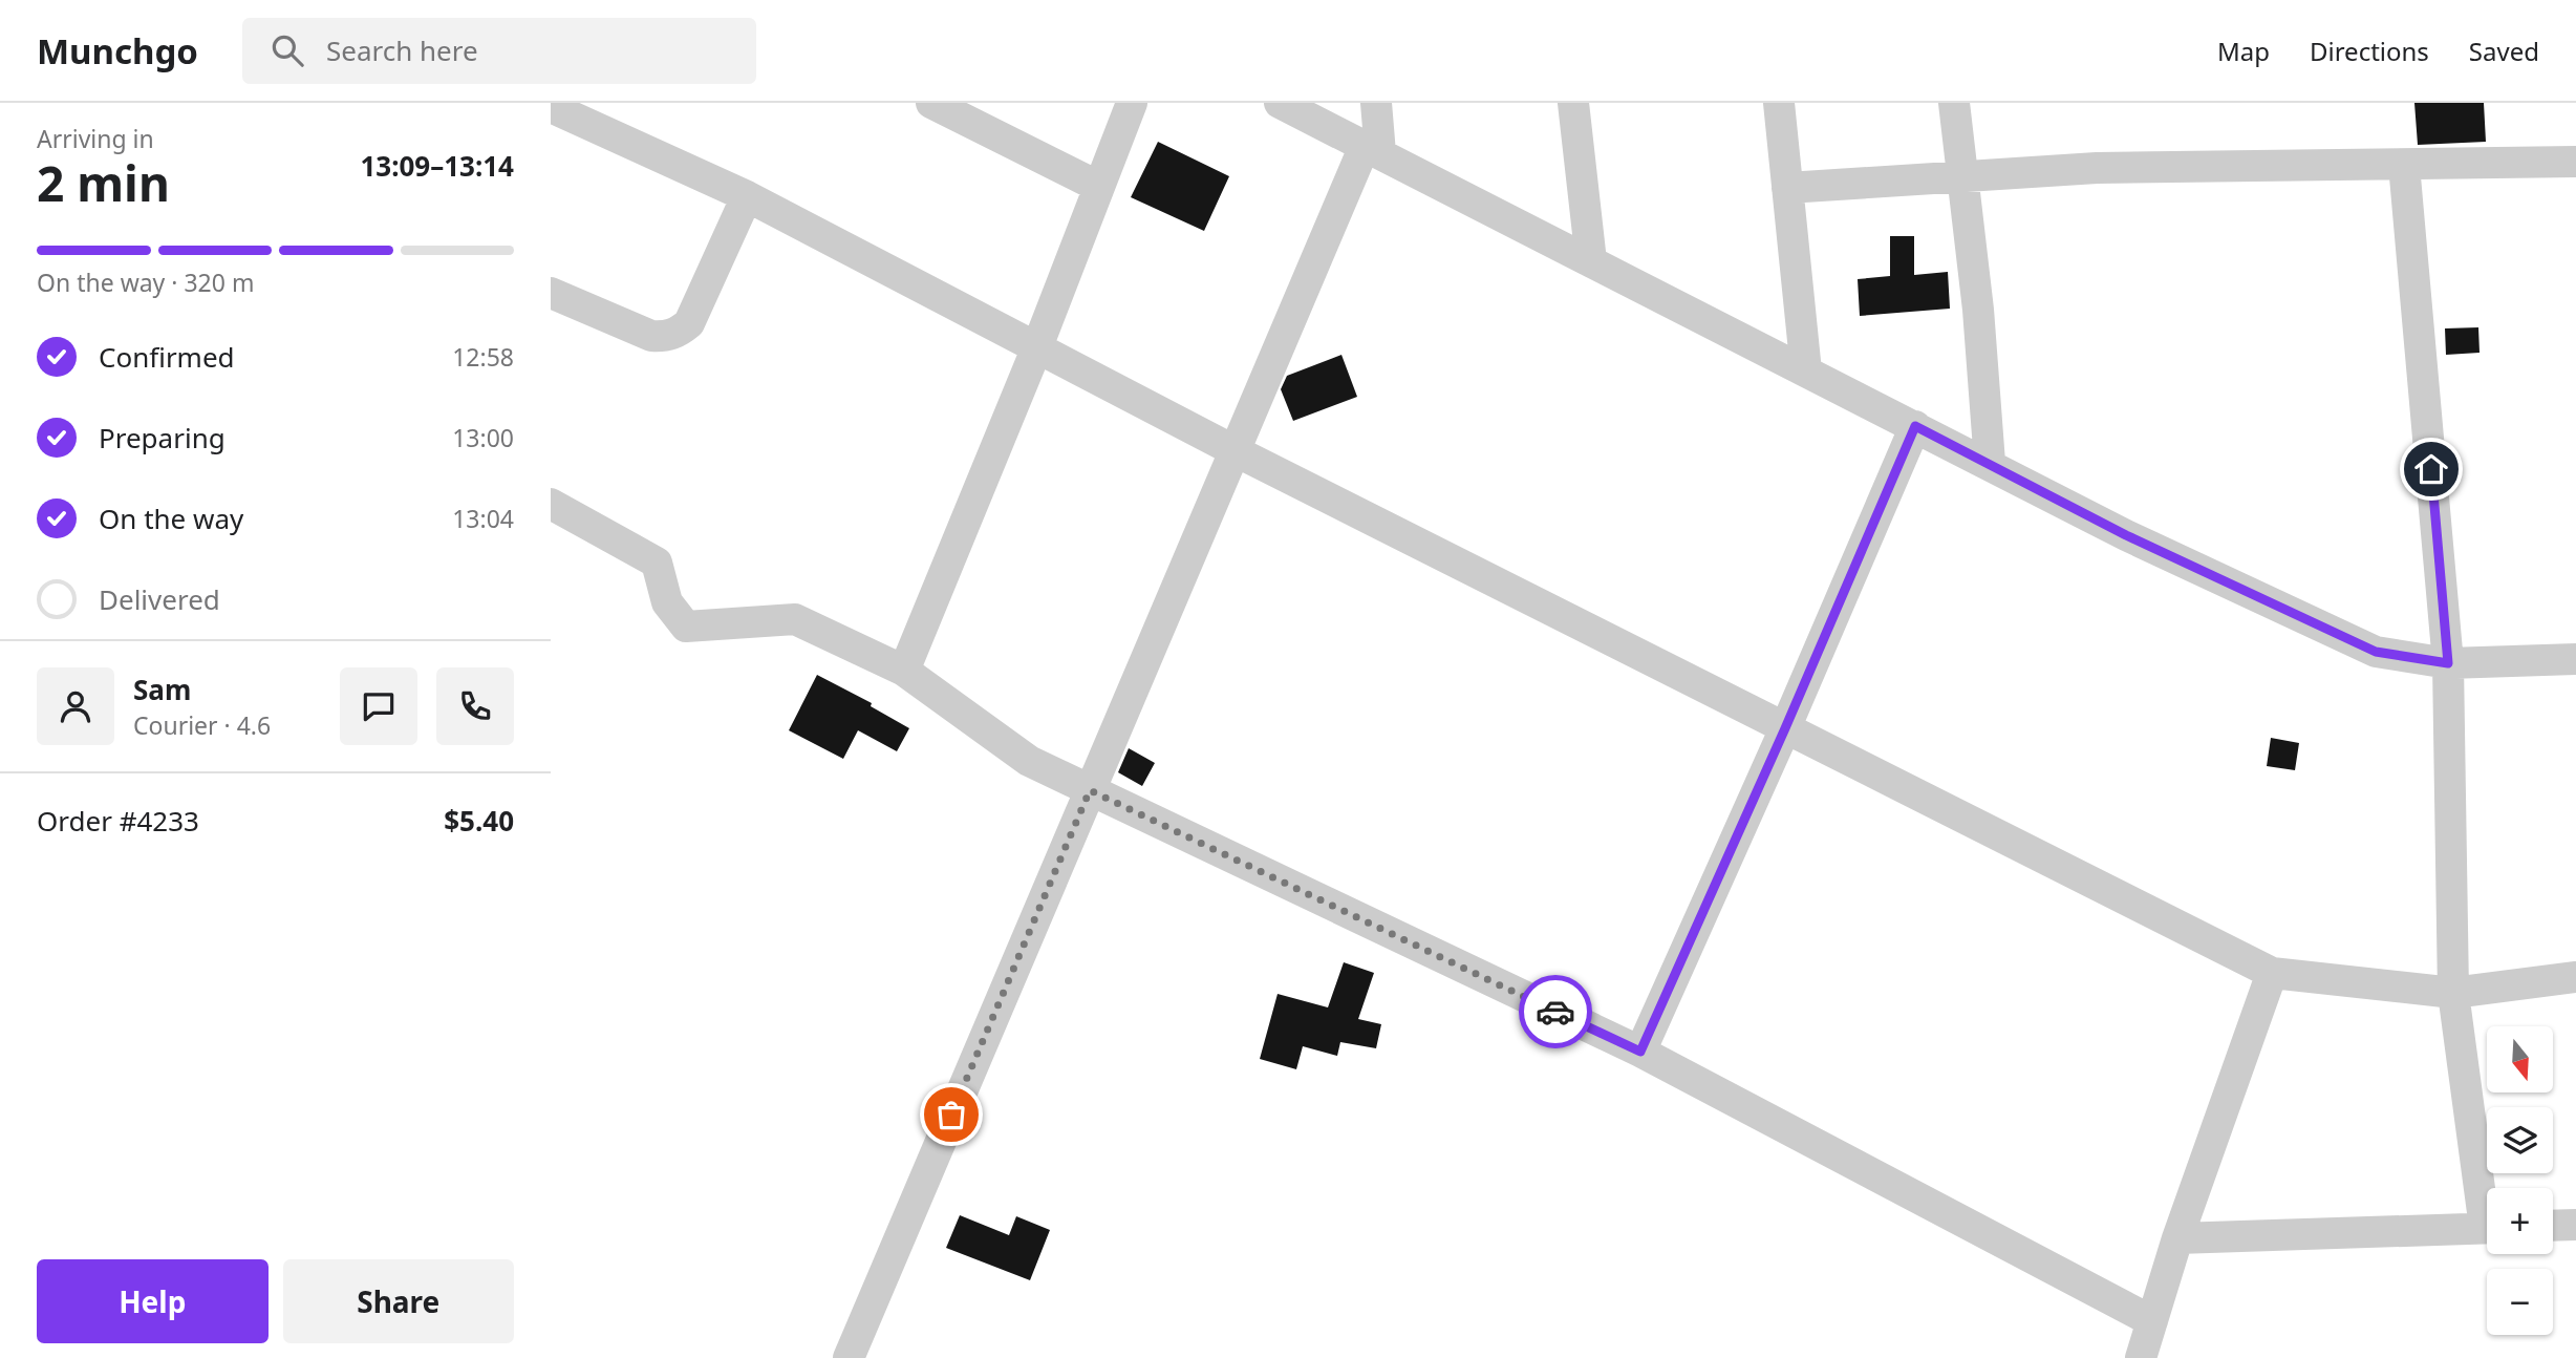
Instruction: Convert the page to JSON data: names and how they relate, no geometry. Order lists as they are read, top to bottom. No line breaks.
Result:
{"north":"bottom","page":{"header":"Munchgo","search":"Search here","nav":["Map","Directions","Saved"],"heading":["2 min","Arriving in","13:09–13:14"],"panel":["Sam","Courier · 4.6","Order #4233","$5.40"],"bar":"On the way · 320 m","list":[["Confirmed","12:58"],["Preparing","13:00"],["On the way","13:04"],"Delivered"],"map_buttons":["+","−"],"buttons":["Help","Share"]}}
